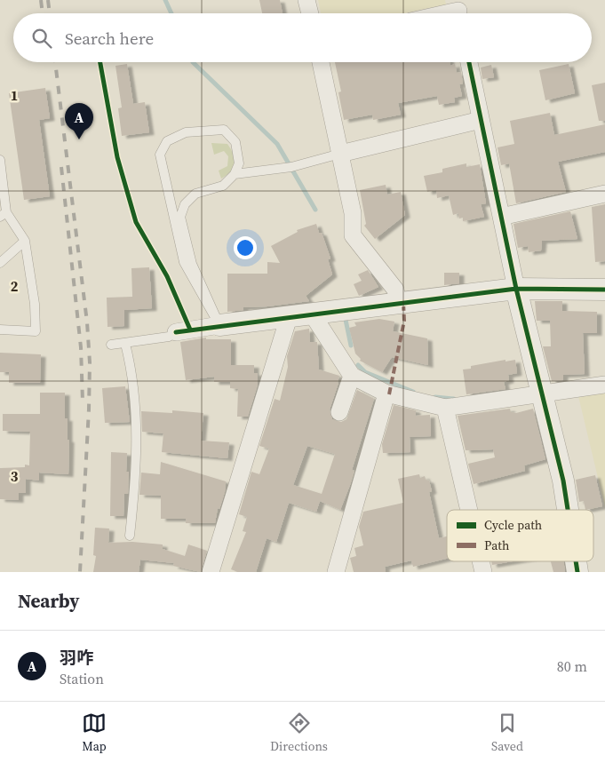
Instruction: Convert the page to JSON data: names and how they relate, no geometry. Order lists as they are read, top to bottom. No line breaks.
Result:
{"legend":["Cycle path","Path"],"page":{"search":"Search here","pins":"A","heading":"Nearby","list":[{"mark":"A","name":"羽咋","note":"Station","value":"80 m"}],"nav":["Map","Directions","Saved"]},"grid":{"rows":["1","2","3"]}}
